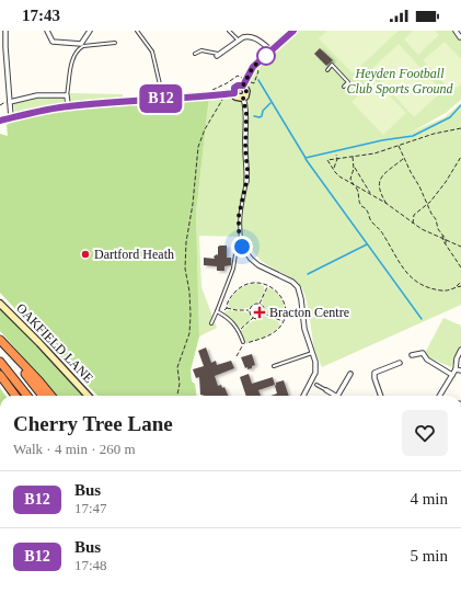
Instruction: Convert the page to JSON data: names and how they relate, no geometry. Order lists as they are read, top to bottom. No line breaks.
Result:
{"streets":{"street":["OAKFIELD LANE"]},"parks":["Heyden Football Club Sports Ground"],"places":{"other":["Dartford Heath"],"health":["Bracton Centre"]},"lines":["bus line B12"],"page":{"status":"17:43","on_map":"B12","heading":["Cherry Tree Lane","Walk · 4 min · 260 m"],"list":[{"mark":"B12","name":"Bus","note":"17:47","value":"4 min"},{"mark":"B12","name":"Bus","note":"17:48","value":"5 min"}]}}
